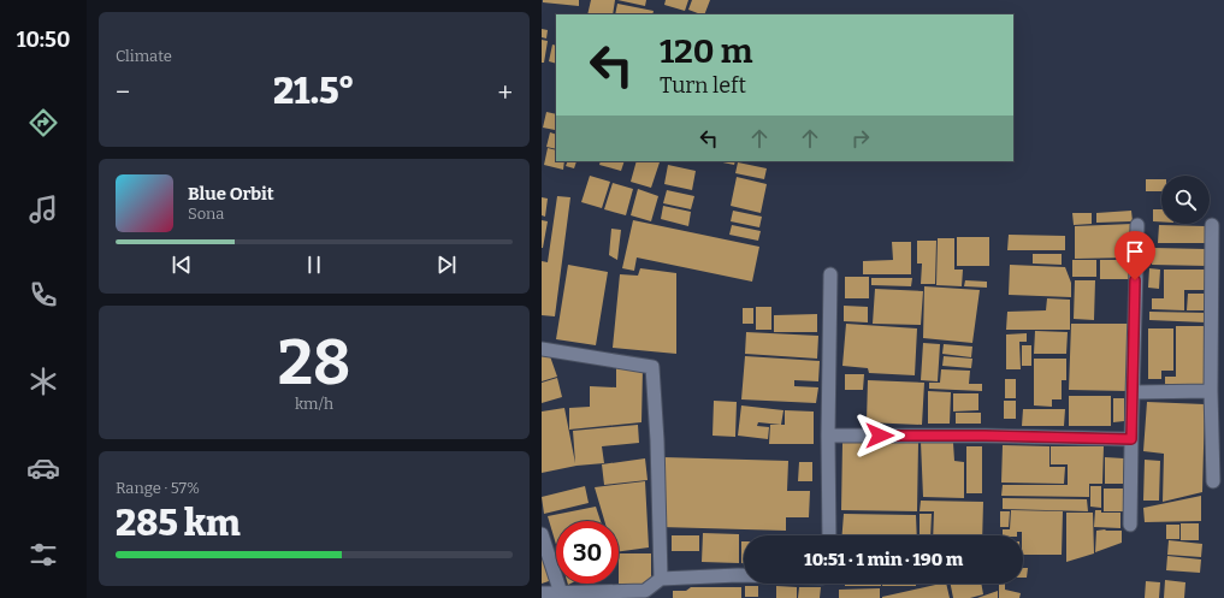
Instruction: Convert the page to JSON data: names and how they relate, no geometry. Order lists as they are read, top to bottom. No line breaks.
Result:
{"page":{"tabs":"10:50","tile":["Climate",["28","km/h"],["Range · 57%","285 km"]],"turn":["120 m","Turn left"],"heat":["−","21.5°","+"],"song":["Blue Orbit","Sona"],"limit":"30","trip":"10:51 · 1 min · 190 m"}}
